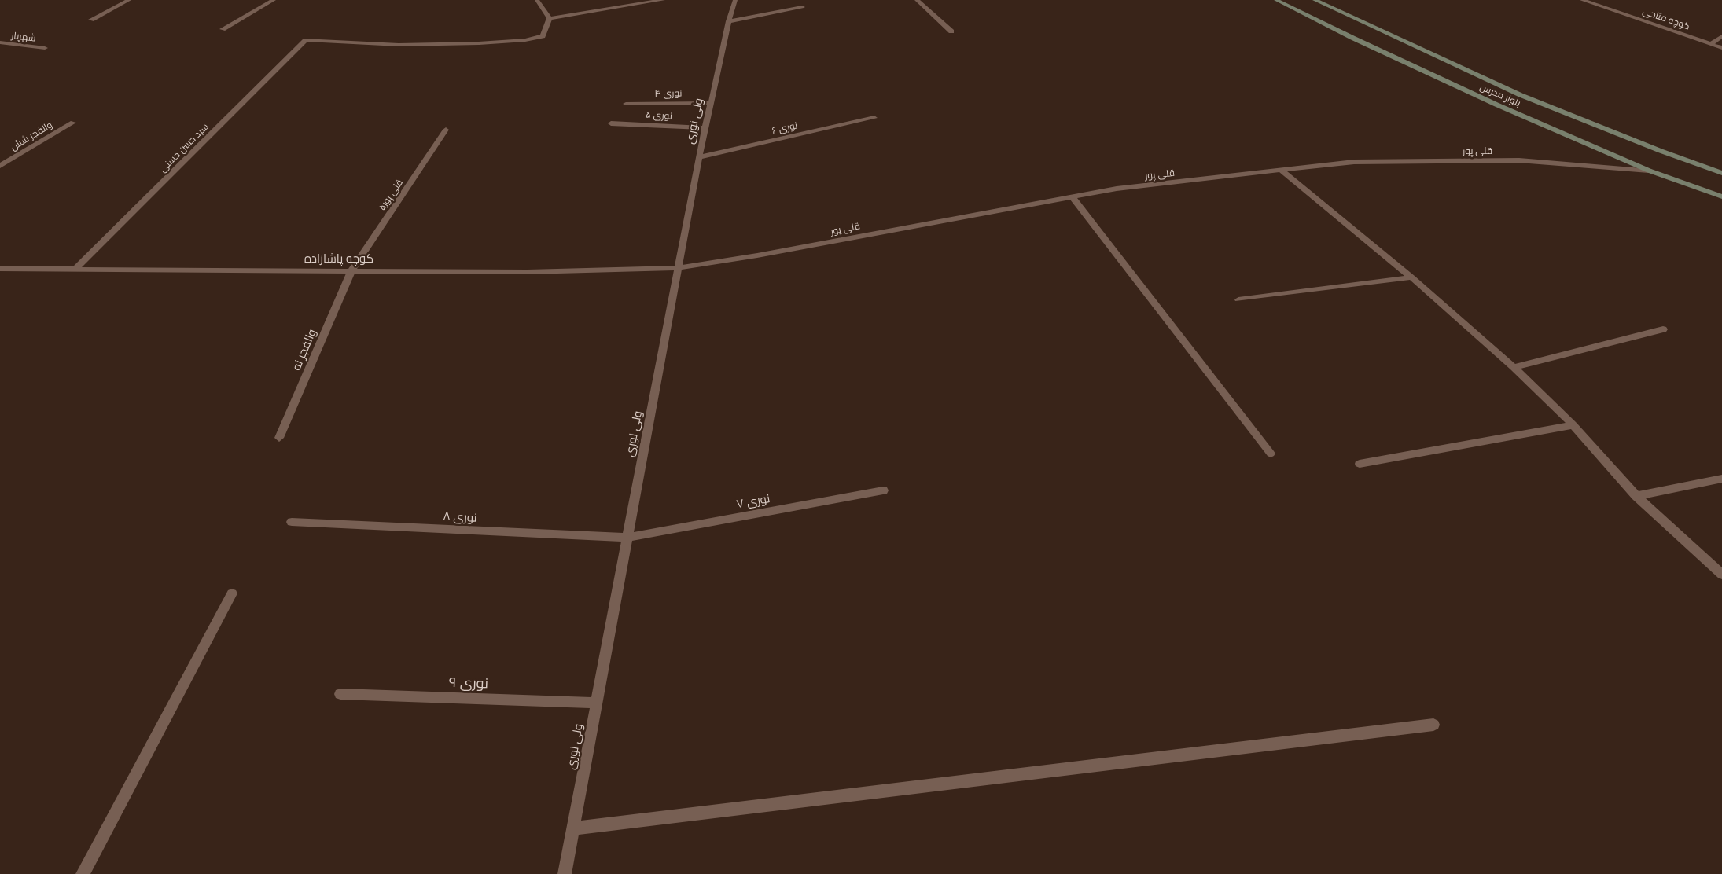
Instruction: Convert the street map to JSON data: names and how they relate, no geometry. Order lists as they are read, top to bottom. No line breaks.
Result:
{"streets":{"main road":["بلوار مدرس"],"street":["کوچه فتاحی","شهریار","نوری ۴","نوری ۵","ولی نوری","نوری ۶","والفجر شش","سید حسن حسنی","قلی پور","قلی پور۵","کوچه پاشازاده","والفجر نه","نوری ۷","نوری ۸","نوری ۹"]},"crossings":[["نوری ۴","ولی نوری"],["بلوار مدرس","قلی پور"],["نوری ۵","ولی نوری"],["ولی نوری","نوری ۶"],["ولی نوری","قلی پور"],["ولی نوری","کوچه پاشازاده"],["ولی نوری","نوری ۷"],["ولی نوری","نوری ۸"],["ولی نوری","نوری ۹"],["سید حسن حسنی","کوچه پاشازاده"],["قلی پور","کوچه پاشازاده"],["قلی پور۵","کوچه پاشازاده"],["قلی پور۵","والفجر نه"],["کوچه پاشازاده","والفجر نه"],["نوری ۷","نوری ۸"]]}
